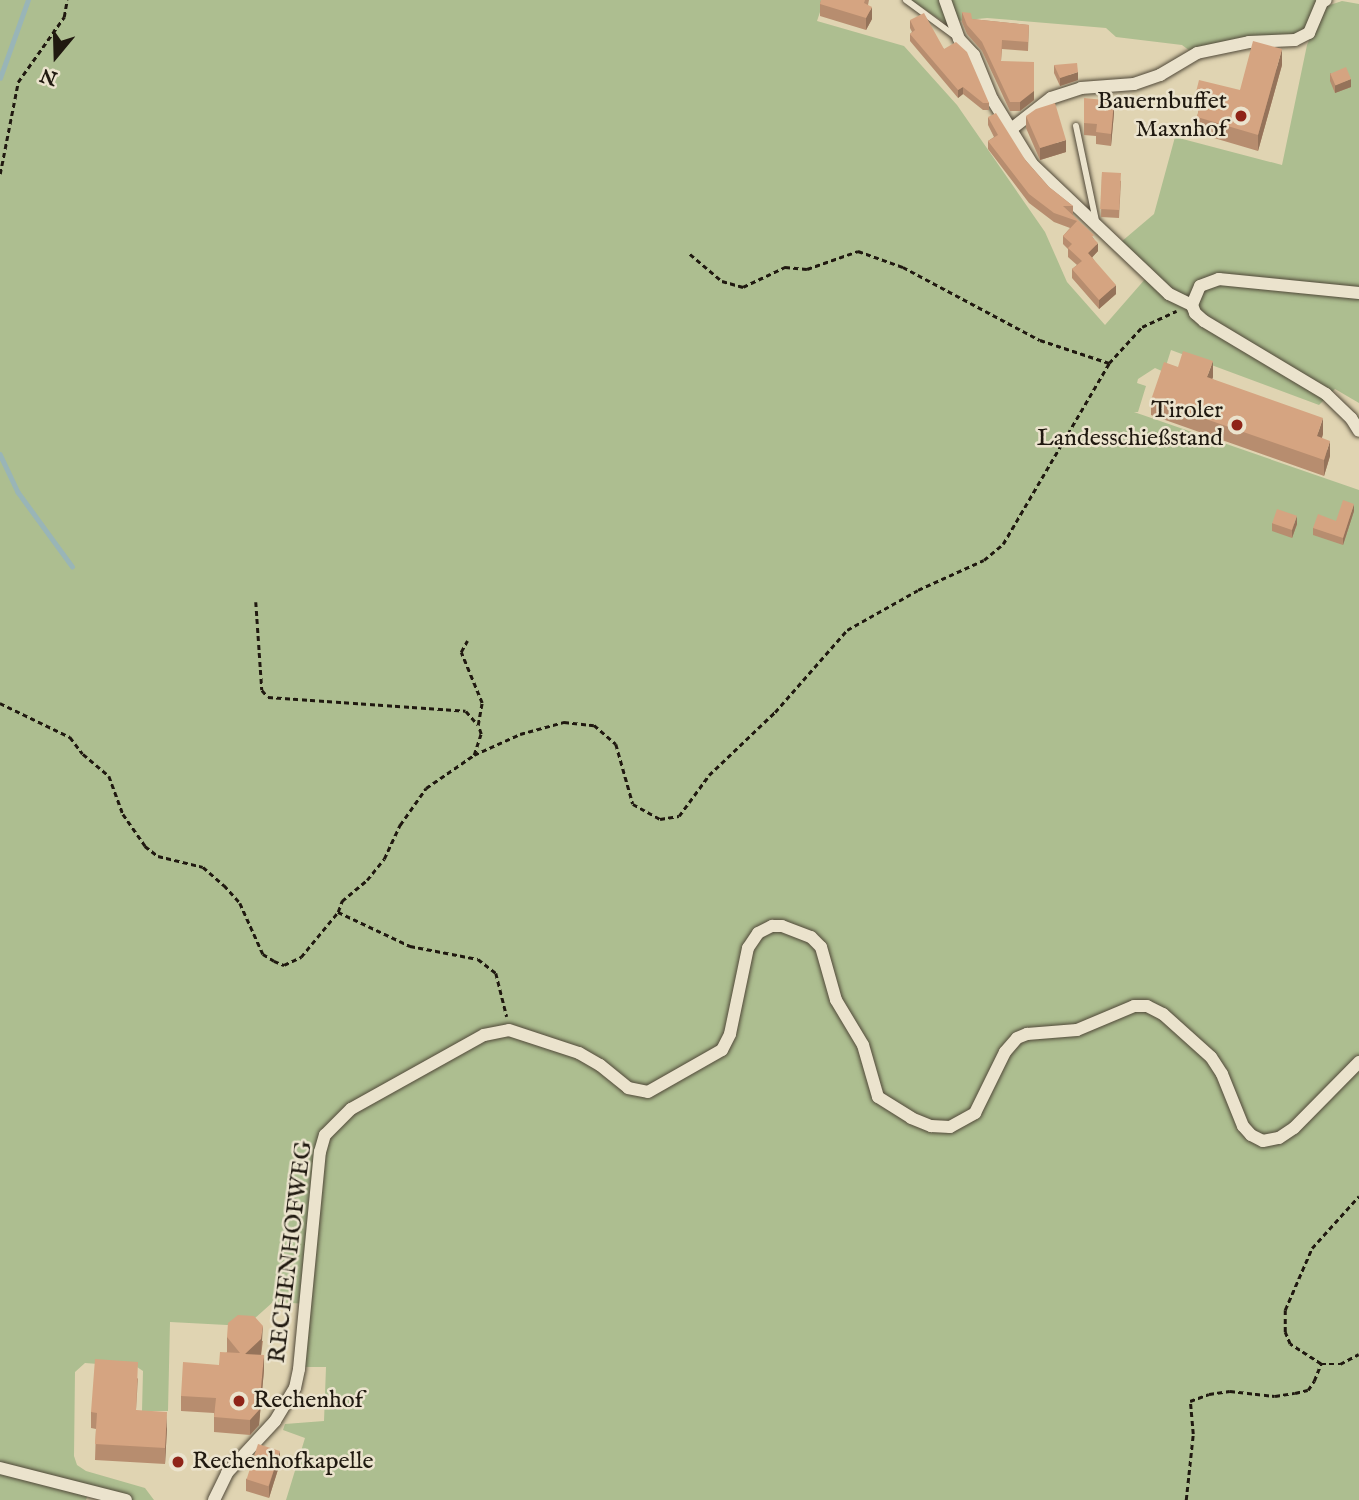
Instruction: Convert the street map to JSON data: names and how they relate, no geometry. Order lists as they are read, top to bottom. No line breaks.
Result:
{"streets":{"street":["RECHENHOFWEG"]},"places":["Bauernbuffet Maxnhof","Tiroler Landesschießstand","Rechenhof","Rechenhofkapelle"],"north":"bottom"}
